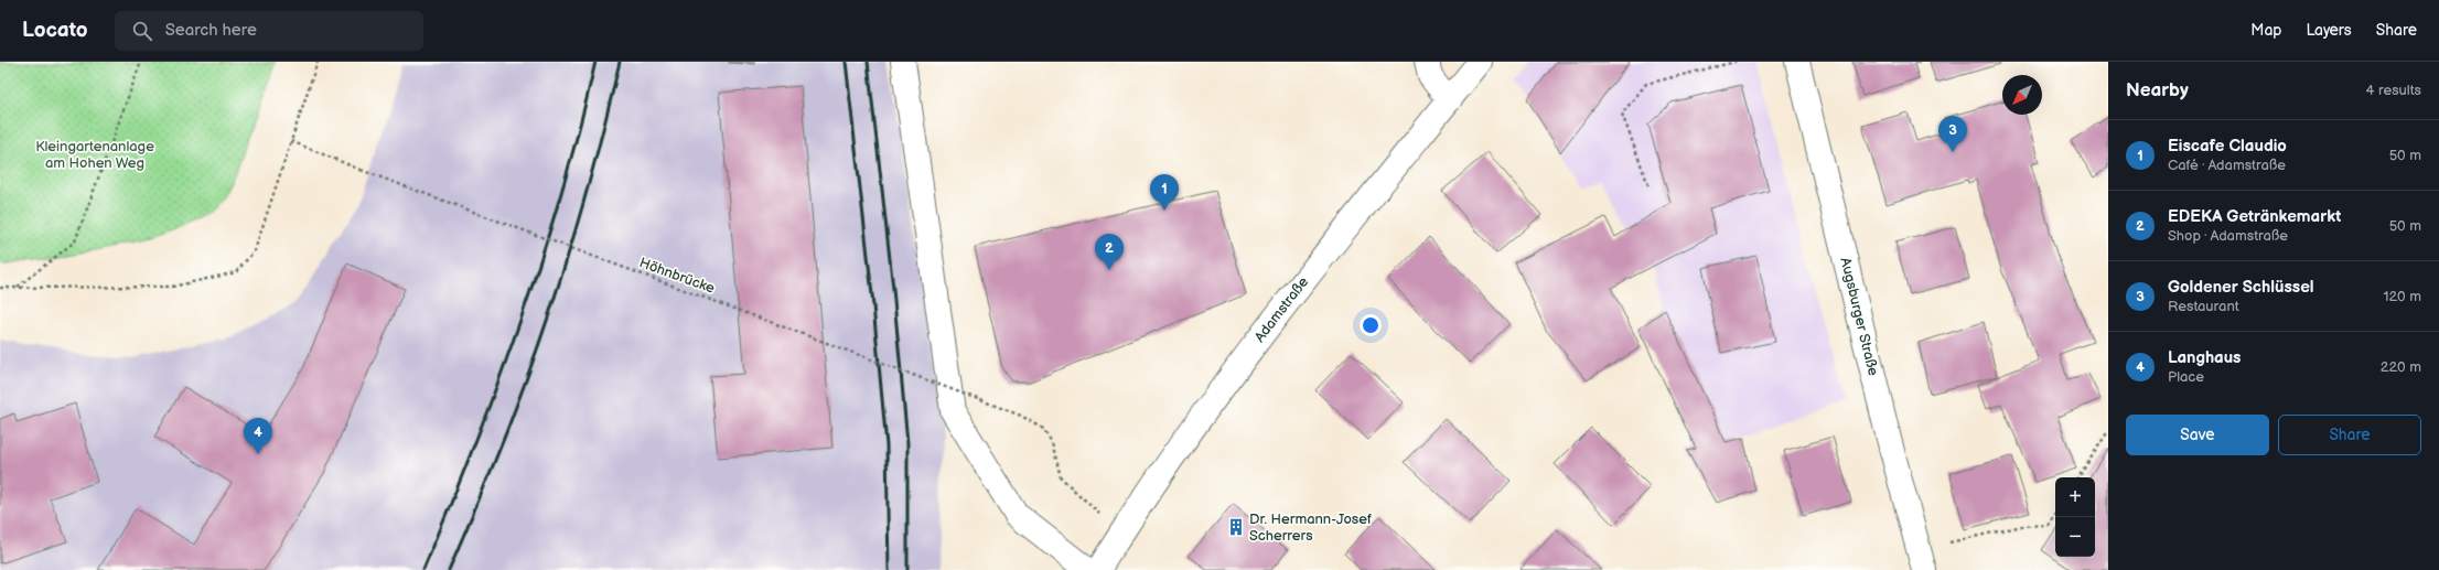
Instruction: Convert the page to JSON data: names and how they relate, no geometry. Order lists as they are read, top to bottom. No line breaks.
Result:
{"streets":{"main road":["Adamstraße","Augsburger Straße"],"path":["Höhnbrücke"]},"crossings":[["Höhnbrücke","Adamstraße"]],"parks":["Kleingartenanlage am Hohen Weg"],"places":{"building":["Dr. Hermann-Josef Scherrers"]},"north":"bottom left","page":{"header":"Locato","search":"Search here","nav":["Map","Layers","Share"],"heading":["Nearby","4 results"],"pins":["3","1","2","4"],"list":[{"mark":"1","name":"Eiscafe Claudio","note":"Café · Adamstraße","value":"50 m"},{"mark":"2","name":"EDEKA Getränkemarkt","note":"Shop · Adamstraße","value":"50 m"},{"mark":"3","name":"Goldener Schlüssel","note":"Restaurant","value":"120 m"},{"mark":"4","name":"Langhaus","note":"Place","value":"220 m"}],"buttons":["Save","Share"],"map_buttons":["+","−"]}}
